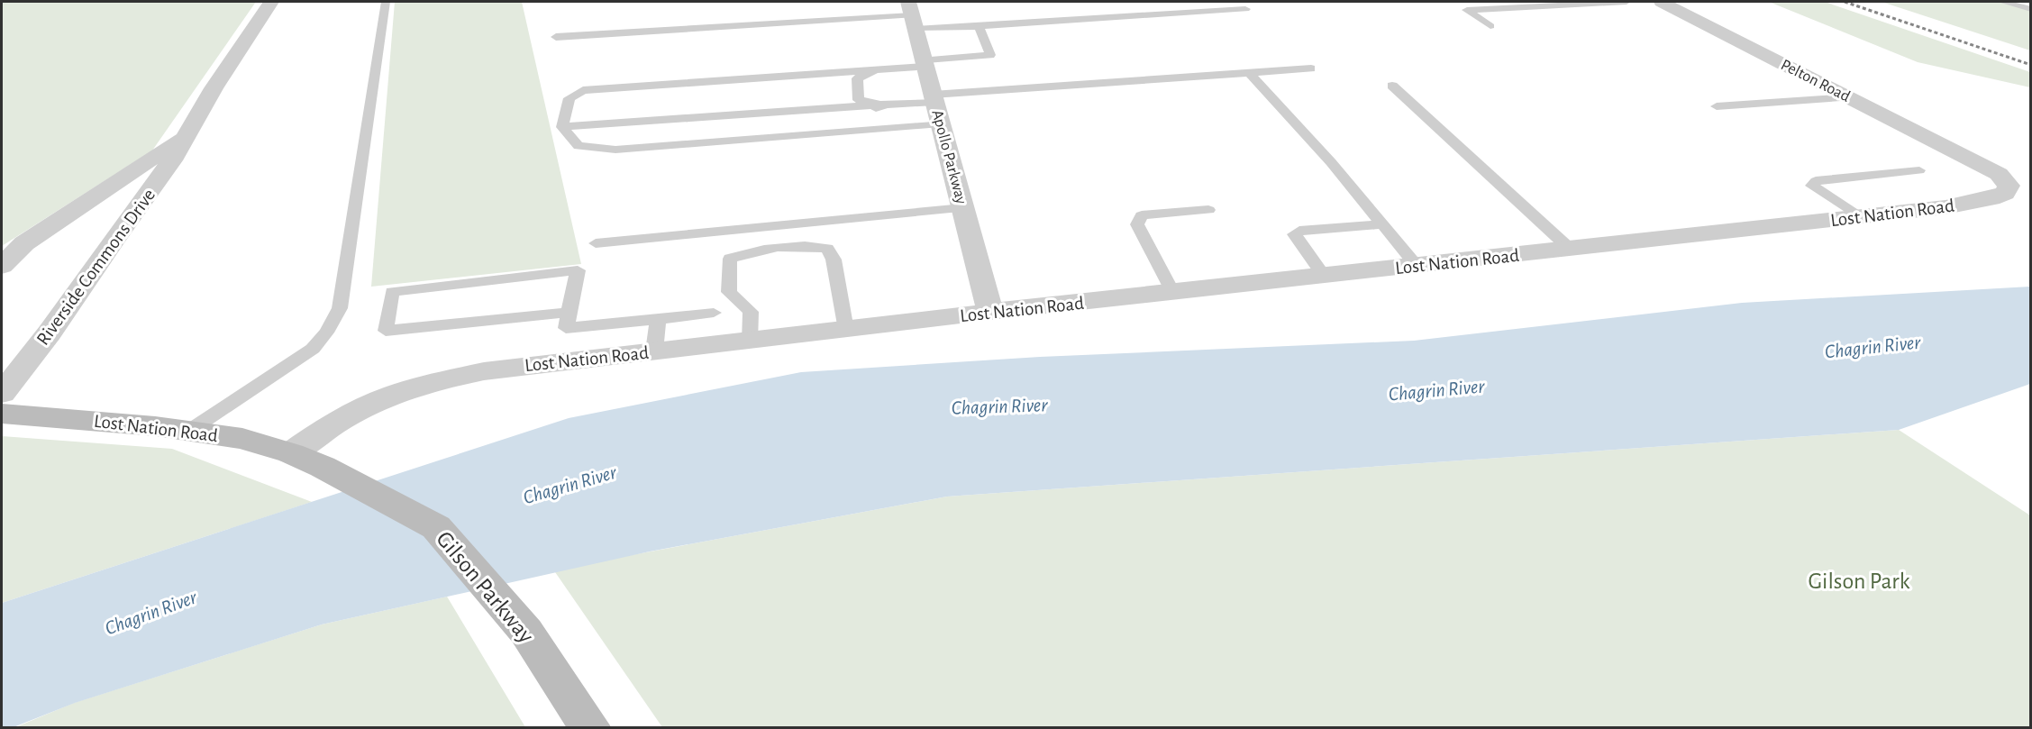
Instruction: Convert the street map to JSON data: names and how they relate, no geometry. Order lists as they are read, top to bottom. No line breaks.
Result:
{"streets":{"street":["Pelton Road","Apollo Parkway","Lost Nation Road","Riverside Commons Drive","Gilson Parkway"]},"crossings":[["Pelton Road","Lost Nation Road"],["Apollo Parkway","Lost Nation Road"],["Lost Nation Road","Gilson Parkway"]],"water":["Chagrin River"],"parks":["Gilson Park"]}
